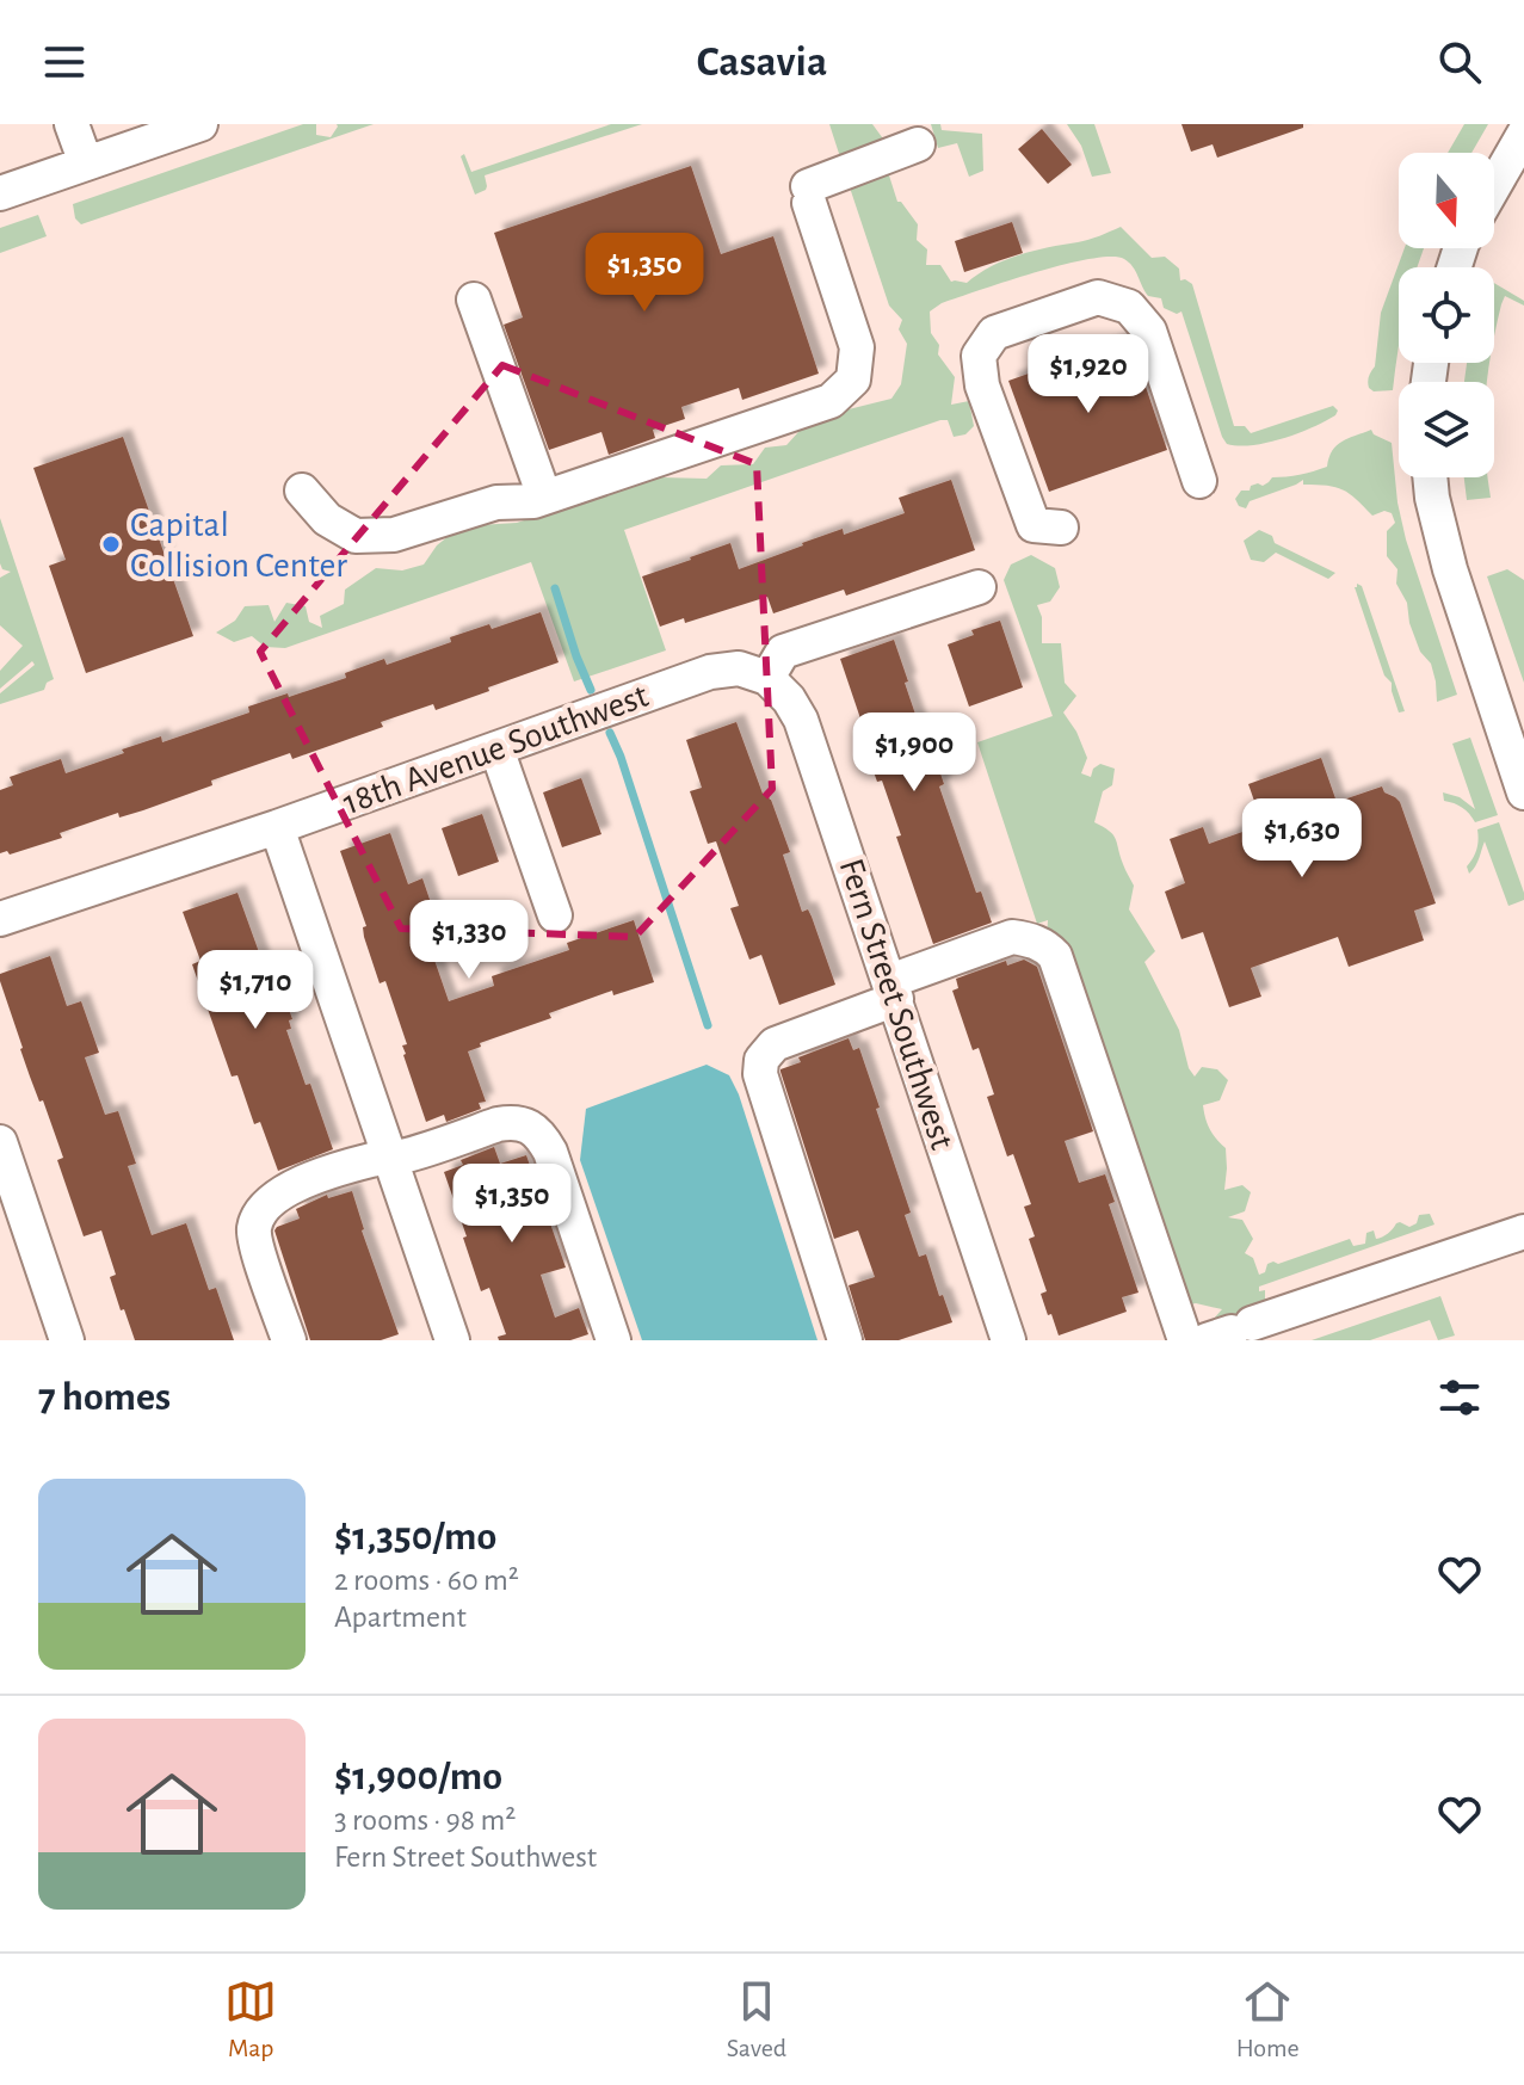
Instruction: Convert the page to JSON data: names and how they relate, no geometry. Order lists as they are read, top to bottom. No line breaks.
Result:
{"streets":{"street":["18th Avenue Southwest","Fern Street Southwest"]},"crossings":[["18th Avenue Southwest","Fern Street Southwest"]],"places":["Capital Collision Center"],"north":"bottom","page":{"header":"Casavia","price":["$1,350","$1,920","$1,900","$1,630","$1,330","$1,710","$1,350"],"heading":"7 homes","list":[{"name":"$1,350/mo","note":"2 rooms · 60 m² · Apartment"},{"name":"$1,900/mo","note":"3 rooms · 98 m² · Fern Street Southwest"}],"tabs":["Map","Saved","Home"]}}
